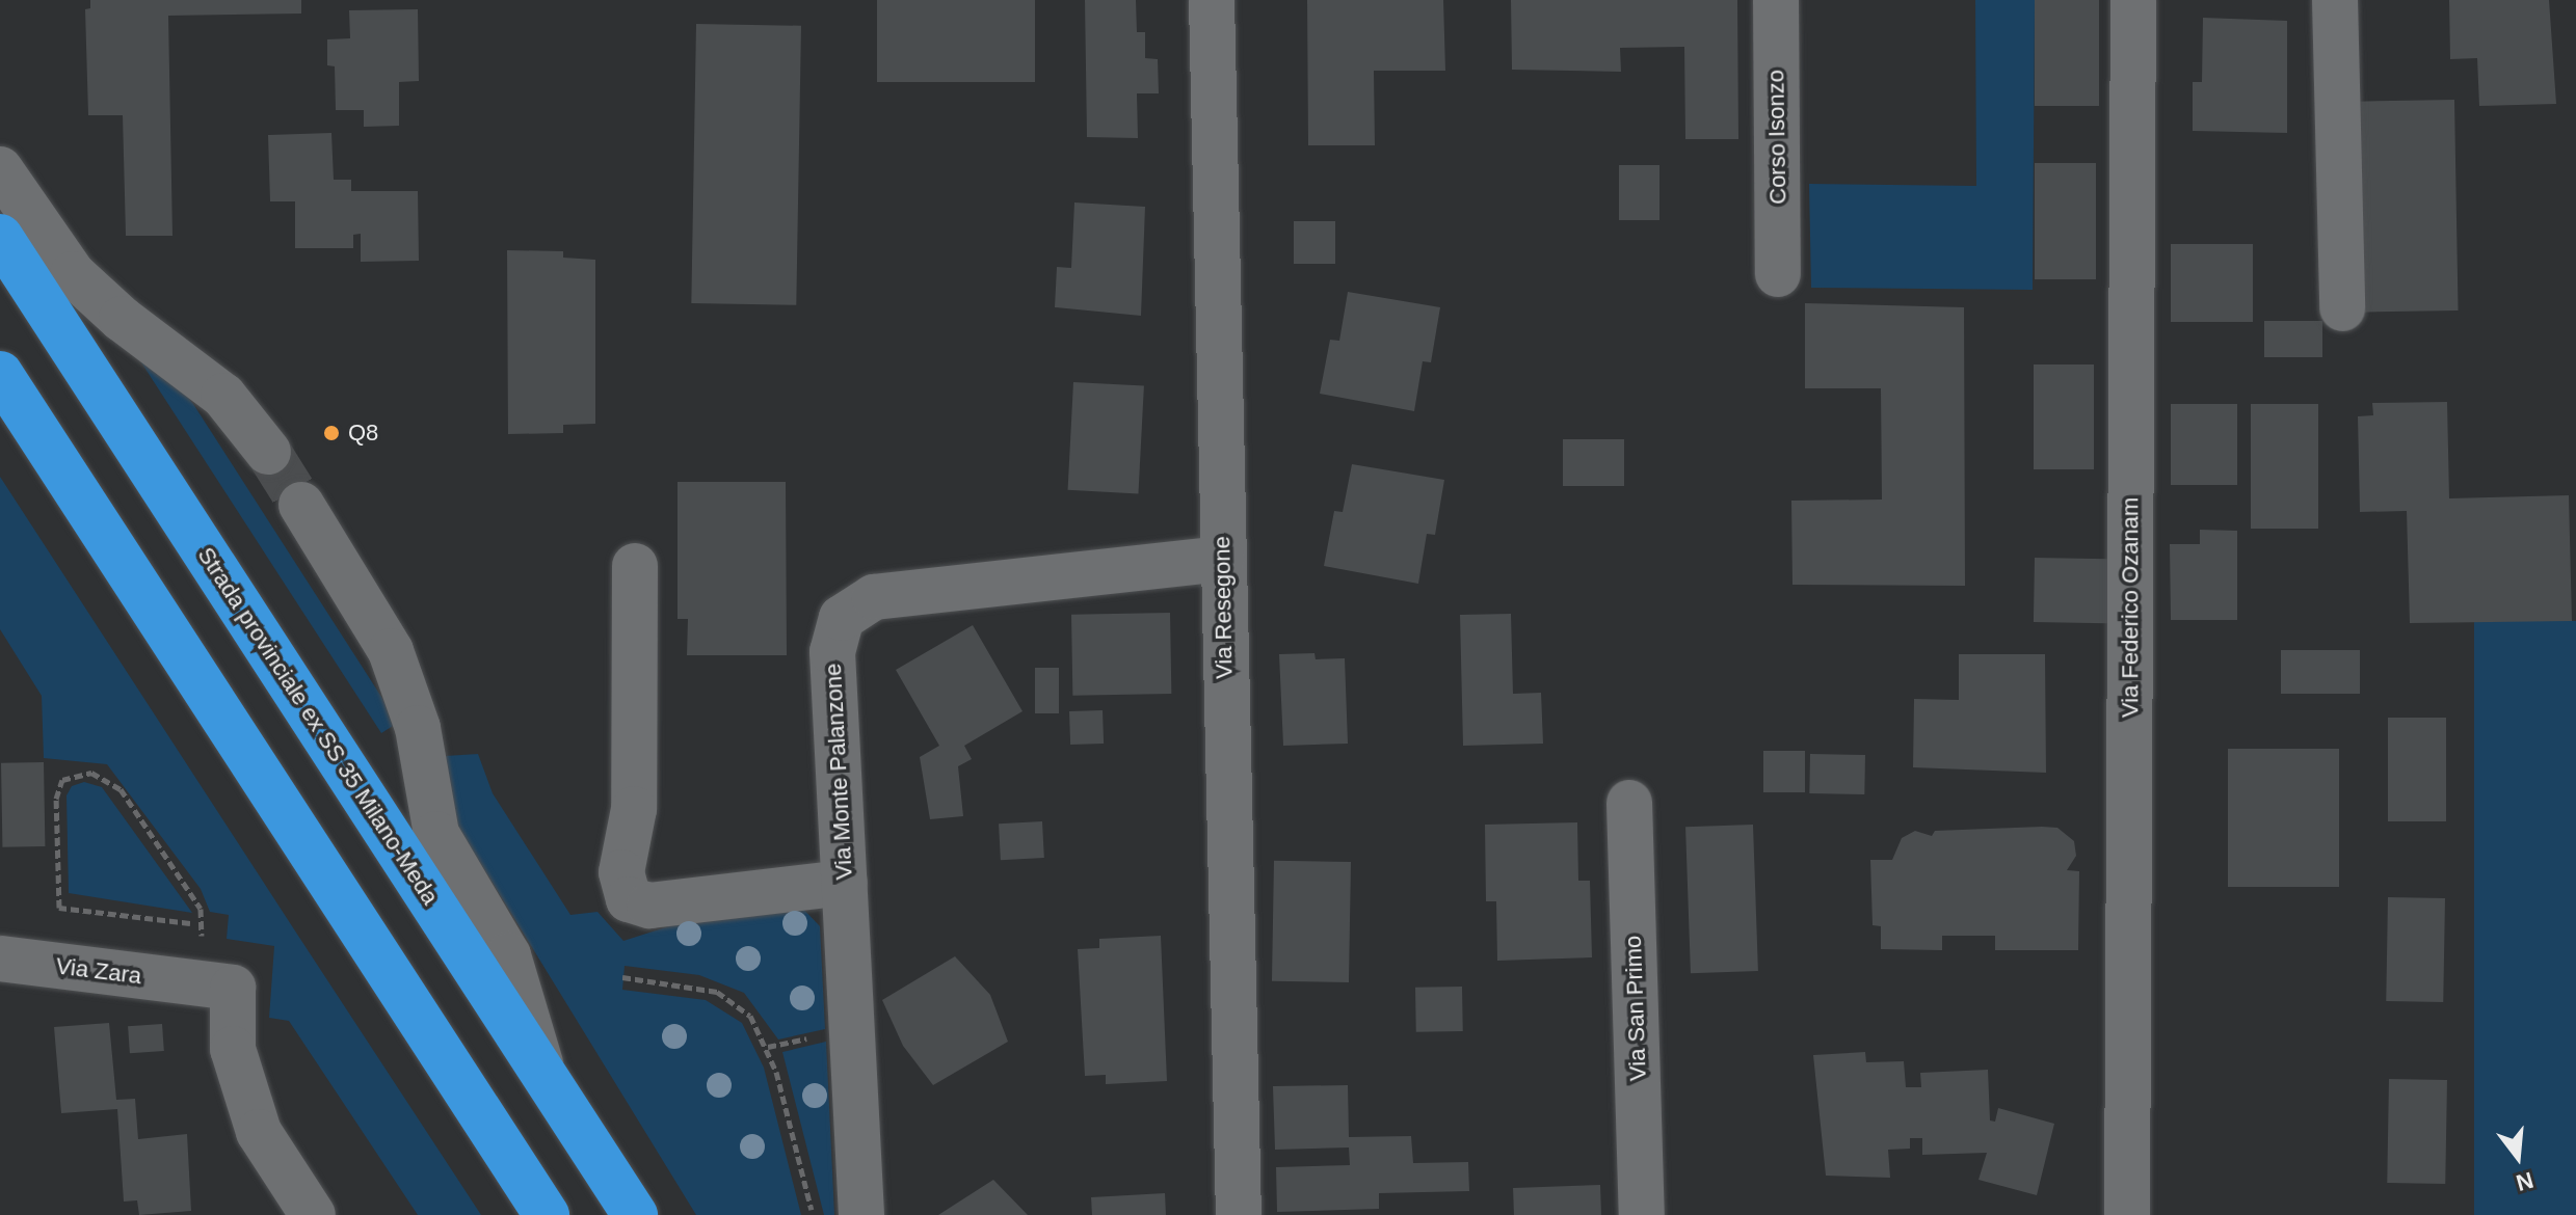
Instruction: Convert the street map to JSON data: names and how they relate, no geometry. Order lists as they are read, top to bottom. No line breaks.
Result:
{"streets":{"highway":["Strada provinciale ex SS 35 Milano-Meda"],"street":["Corso Isonzo","Via Resegone","Via Federico Ozanam","Via Monte Palanzone","Via Zara","Via San Primo"]},"crossings":[["Via Resegone","Via Monte Palanzone"]],"places":["Q8"],"north":"bottom"}
